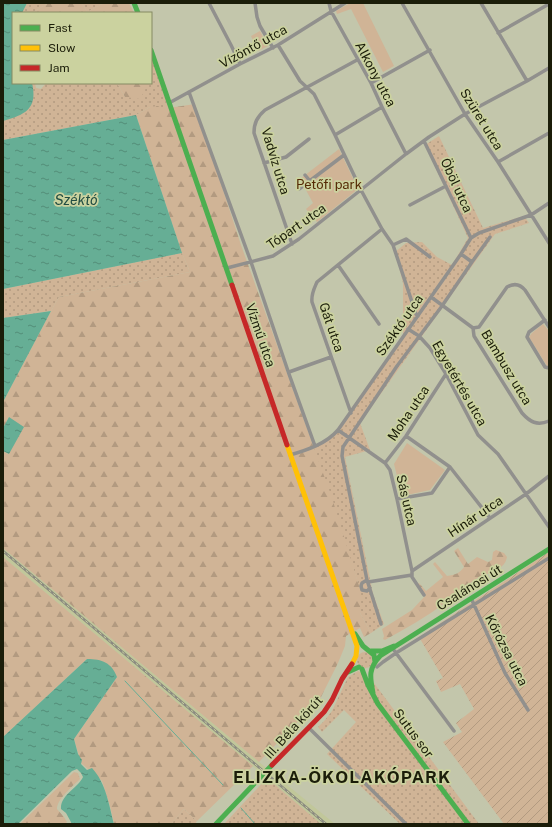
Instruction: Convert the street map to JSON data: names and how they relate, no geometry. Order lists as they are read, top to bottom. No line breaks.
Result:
{"streets":{"main road":["Vízmű utca","Csalánosi út","III. Béla körút","Sutus sor"],"street":["Vízöntő utca","Alkony utca","Szüret utca","Vadvíz utca","Öböl utca","Tópart utca","Széktó utca","Gát utca","Bambusz utca","Egyetértés utca","Moha utca","Sás utca","Hínár utca","Kőrózsa utca"]},"crossings":[["Vízöntő utca","Alkony utca"],["Vízöntő utca","Vízmű utca"],["Alkony utca","Vadvíz utca"],["Alkony utca","Tópart utca"],["Szüret utca","Tópart utca"],["Vadvíz utca","Tópart utca"],["Öböl utca","Tópart utca"],["Öböl utca","Széktó utca"],["Tópart utca","Vízmű utca"],["Széktó utca","Gát utca"],["Széktó utca","Vízmű utca"],["Széktó utca","Bambusz utca"],["Széktó utca","Egyetértés utca"],["Széktó utca","Sás utca"],["Egyetértés utca","Moha utca"],["Egyetértés utca","Hínár utca"],["Moha utca","Sás utca"],["Sás utca","Hínár utca"],["Csalánosi út","Kőrózsa utca"],["Csalánosi út","III. Béla körút"],["Csalánosi út","Sutus sor"],["III. Béla körút","Sutus sor"]],"districts":["ELIZKA-ÖKOLAKÓPARK"],"water":["Széktó"],"parks":["Petőfi park"],"legend":["Fast","Slow","Jam"]}
